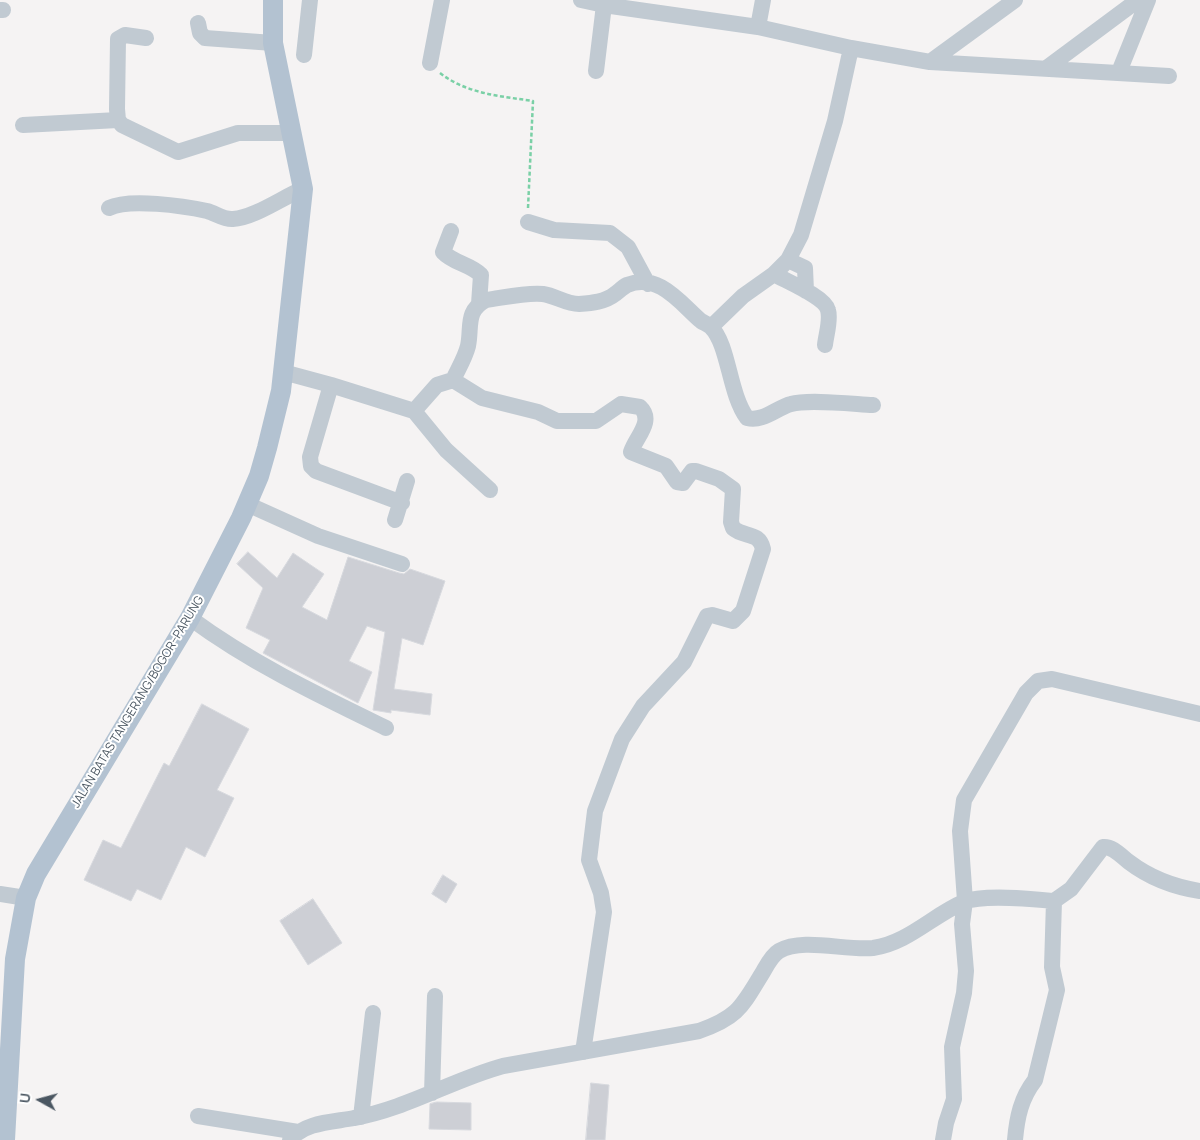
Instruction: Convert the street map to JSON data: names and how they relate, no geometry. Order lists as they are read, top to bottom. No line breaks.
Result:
{"streets":{"main road":["JALAN BATAS TANGERANG/BOGOR–PARUNG"]},"north":"left"}
